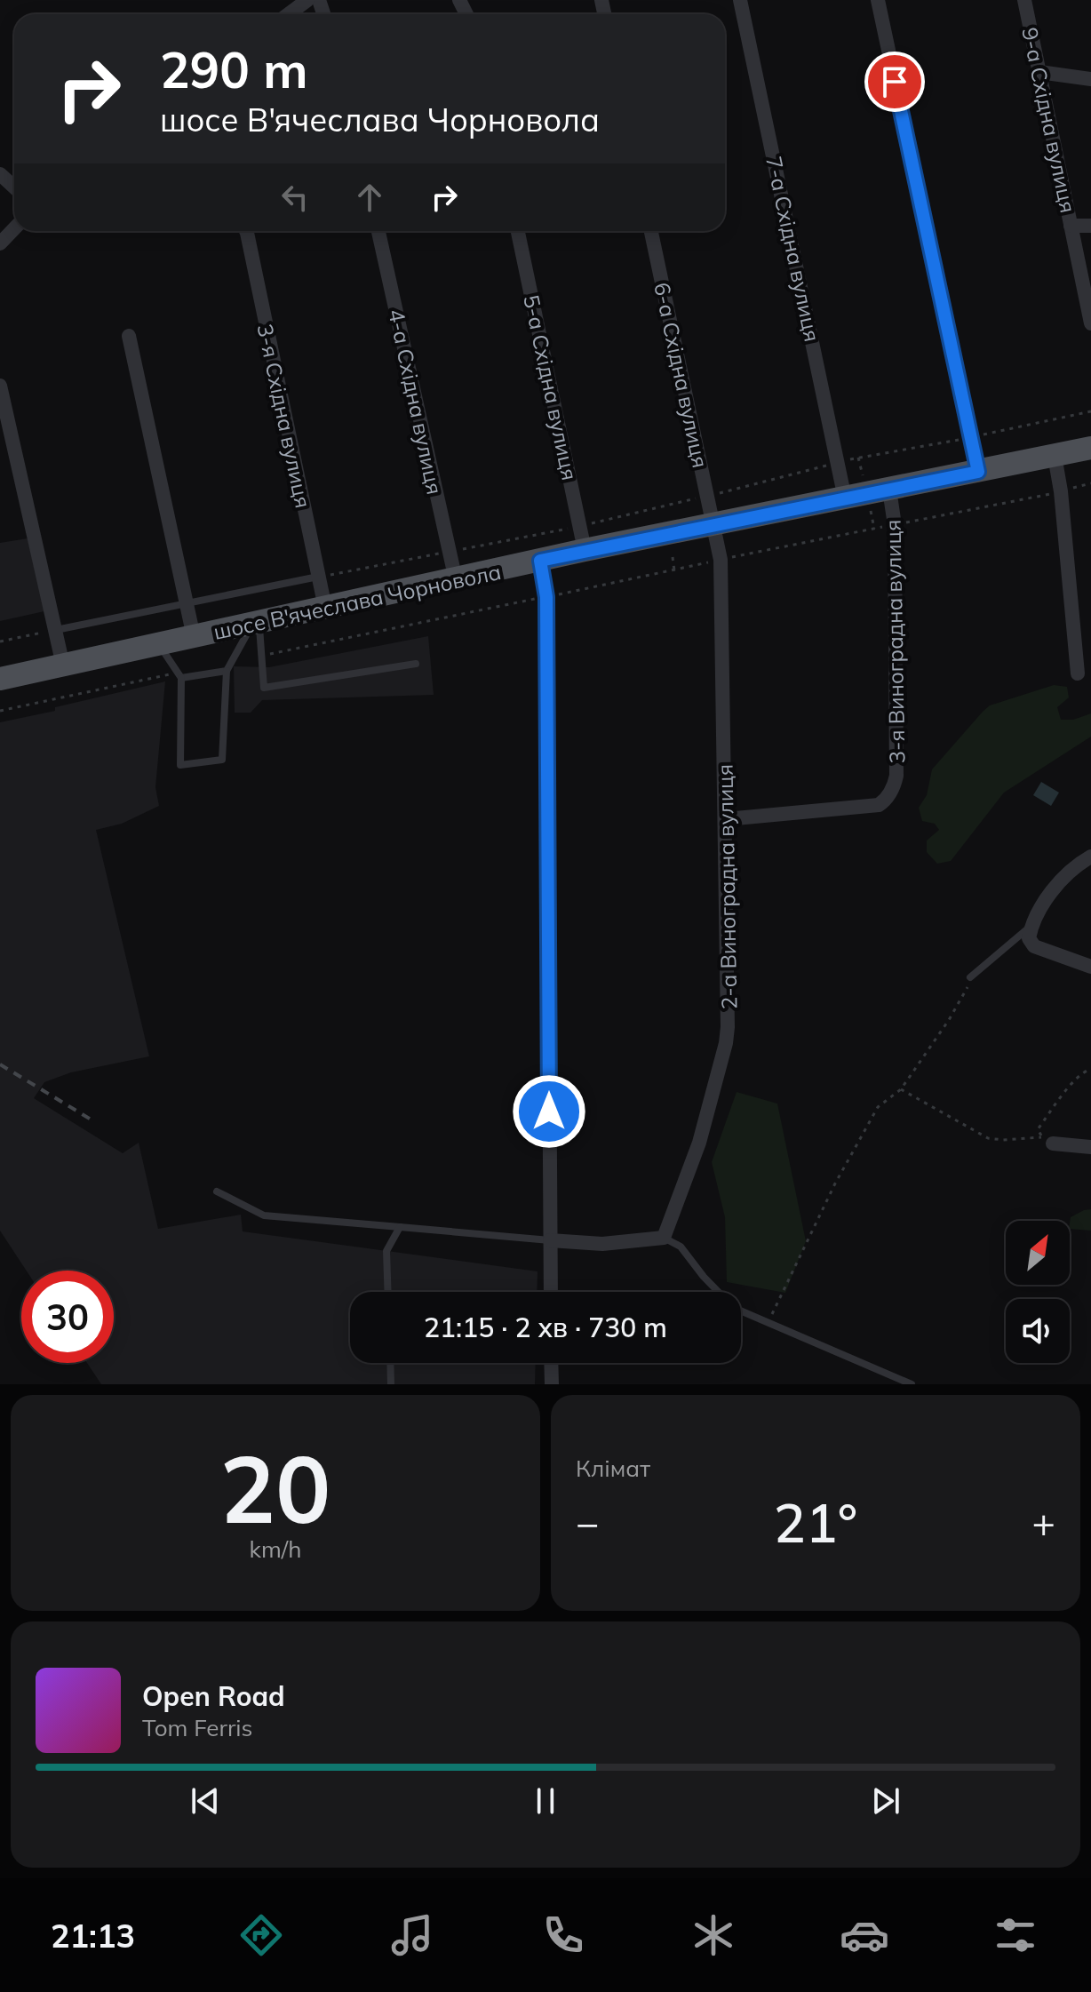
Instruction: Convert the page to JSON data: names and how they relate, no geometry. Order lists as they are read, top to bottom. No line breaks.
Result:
{"streets":{"main road":["шосе В'ячеслава Чорновола"],"street":["9-а Східна вулиця","7-а Східна вулиця","6-а Східна вулиця","5-а Східна вулиця","4-а Східна вулиця","3-я Східна вулиця","3-я Виноградна вулиця","2-а Виноградна вулиця"]},"crossings":[["7-а Східна вулиця","шосе В'ячеслава Чорновола"],["6-а Східна вулиця","шосе В'ячеслава Чорновола"],["6-а Східна вулиця","2-а Виноградна вулиця"],["5-а Східна вулиця","шосе В'ячеслава Чорновола"],["4-а Східна вулиця","шосе В'ячеслава Чорновола"],["3-я Східна вулиця","шосе В'ячеслава Чорновола"],["шосе В'ячеслава Чорновола","3-я Виноградна вулиця"],["шосе В'ячеслава Чорновола","2-а Виноградна вулиця"],["3-я Виноградна вулиця","2-а Виноградна вулиця"]],"north":"top right","page":{"turn":["290 m","шосе В'ячеслава Чорновола"],"limit":"30","trip":"21:15 · 2 хв · 730 m","tile":[["20","km/h"],"Клімат"],"heat":["−","21°","+"],"song":["Open Road","Tom Ferris"],"tabs":"21:13"}}
